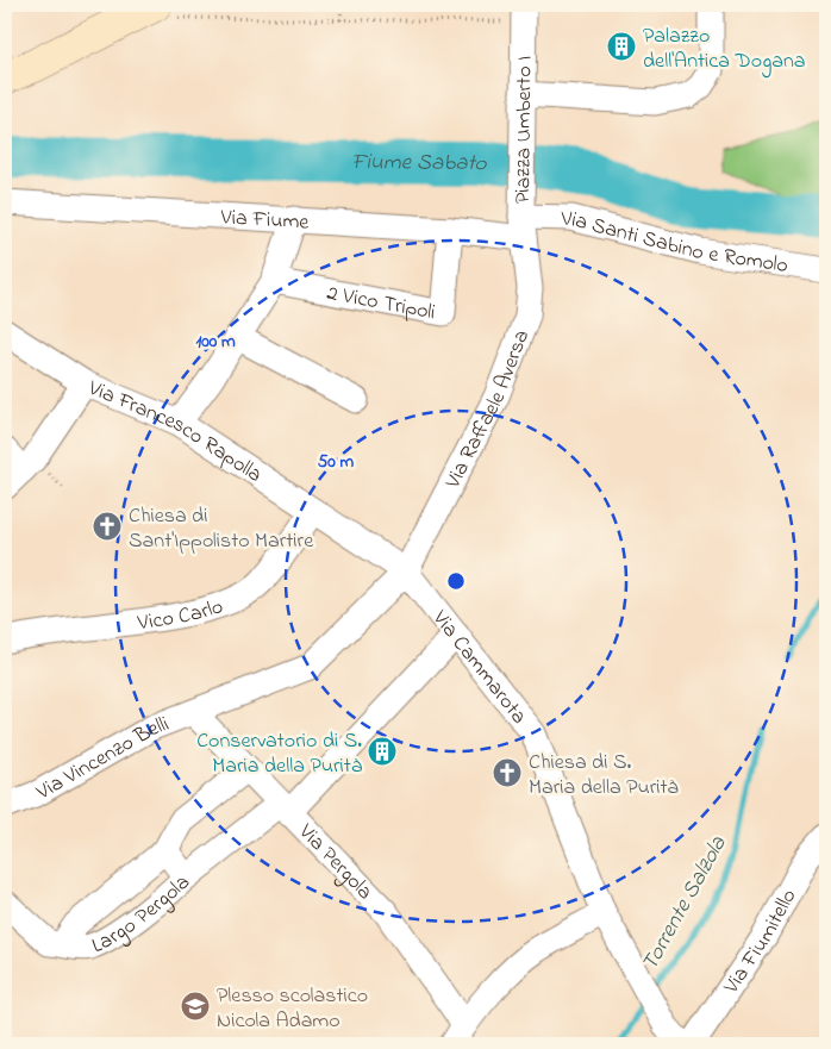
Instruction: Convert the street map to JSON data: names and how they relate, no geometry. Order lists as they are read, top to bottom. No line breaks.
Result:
{"streets":{"street":["Piazza Umberto I","Via Fiume","Via Santi Sabino e Romolo","2 Vico Tripoli","Via Raffaele Aversa","Via Francesco Rapolla","Vico Carlo","Via Cammarota","Via Vincenzo Belli","Via Pergola","Largo Pergola","Via Fiumitello"]},"crossings":[["Piazza Umberto I","Via Fiume"],["Piazza Umberto I","Via Santi Sabino e Romolo"],["Piazza Umberto I","Via Raffaele Aversa"],["Via Fiume","Via Santi Sabino e Romolo"],["Via Fiume","2 Vico Tripoli"],["Via Fiume","Via Raffaele Aversa"],["Via Santi Sabino e Romolo","Via Raffaele Aversa"],["Via Raffaele Aversa","Via Francesco Rapolla"],["Via Raffaele Aversa","Via Cammarota"],["Via Raffaele Aversa","Via Vincenzo Belli"],["Via Francesco Rapolla","Vico Carlo"],["Via Francesco Rapolla","Via Cammarota"],["Via Francesco Rapolla","Via Vincenzo Belli"],["Via Cammarota","Via Vincenzo Belli"],["Via Vincenzo Belli","Via Pergola"]],"water":["Fiume Sabato","Torrente Salzola"],"places":{"building":["Palazzo dell'Antica Dogana","Conservatorio di S. Maria della Purità"],"church":["Chiesa di Sant'Ippolisto Martire","Chiesa di S. Maria della Purità"],"school or university":["Plesso scolastico Nicola Adamo"]},"rings":["100 m","50 m"]}
